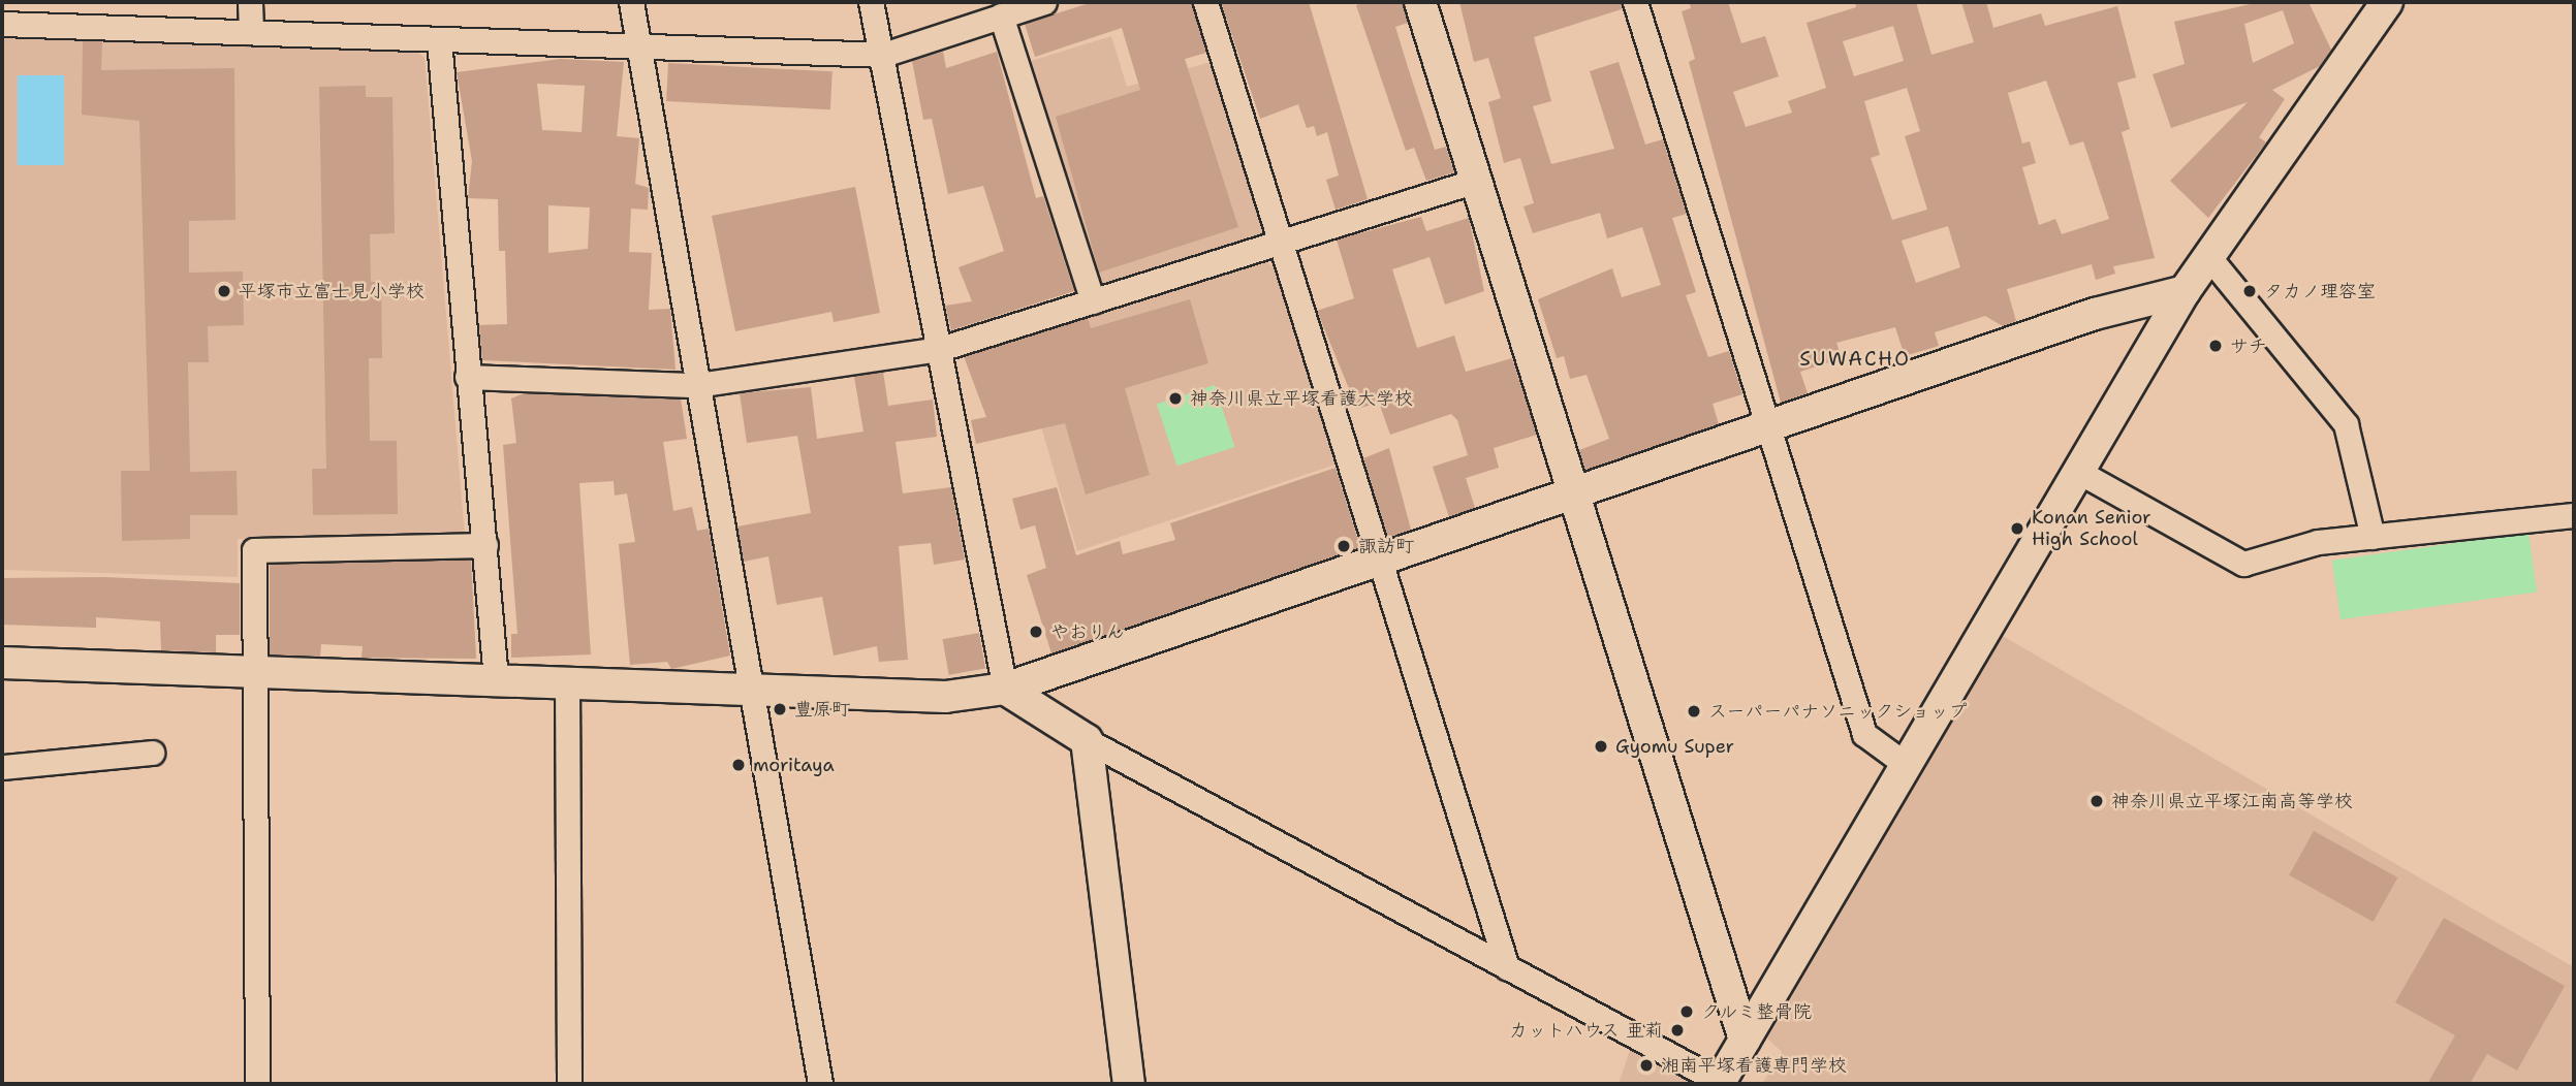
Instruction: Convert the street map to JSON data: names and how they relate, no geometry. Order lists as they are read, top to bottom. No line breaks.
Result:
{"districts":["SUWACHO"],"places":["平塚市立富士見小学校","タカノ理容室","サチ","神奈川県立平塚看護大学校","Konan Senior High School","諏訪町","やおりん","豊原町","スーパーパナソニックショップ","Gyomu Super","moritaya","神奈川県立平塚江南高等学校","クルミ整骨院","カットハウス 亜莉","湘南平塚看護専門学校"]}
